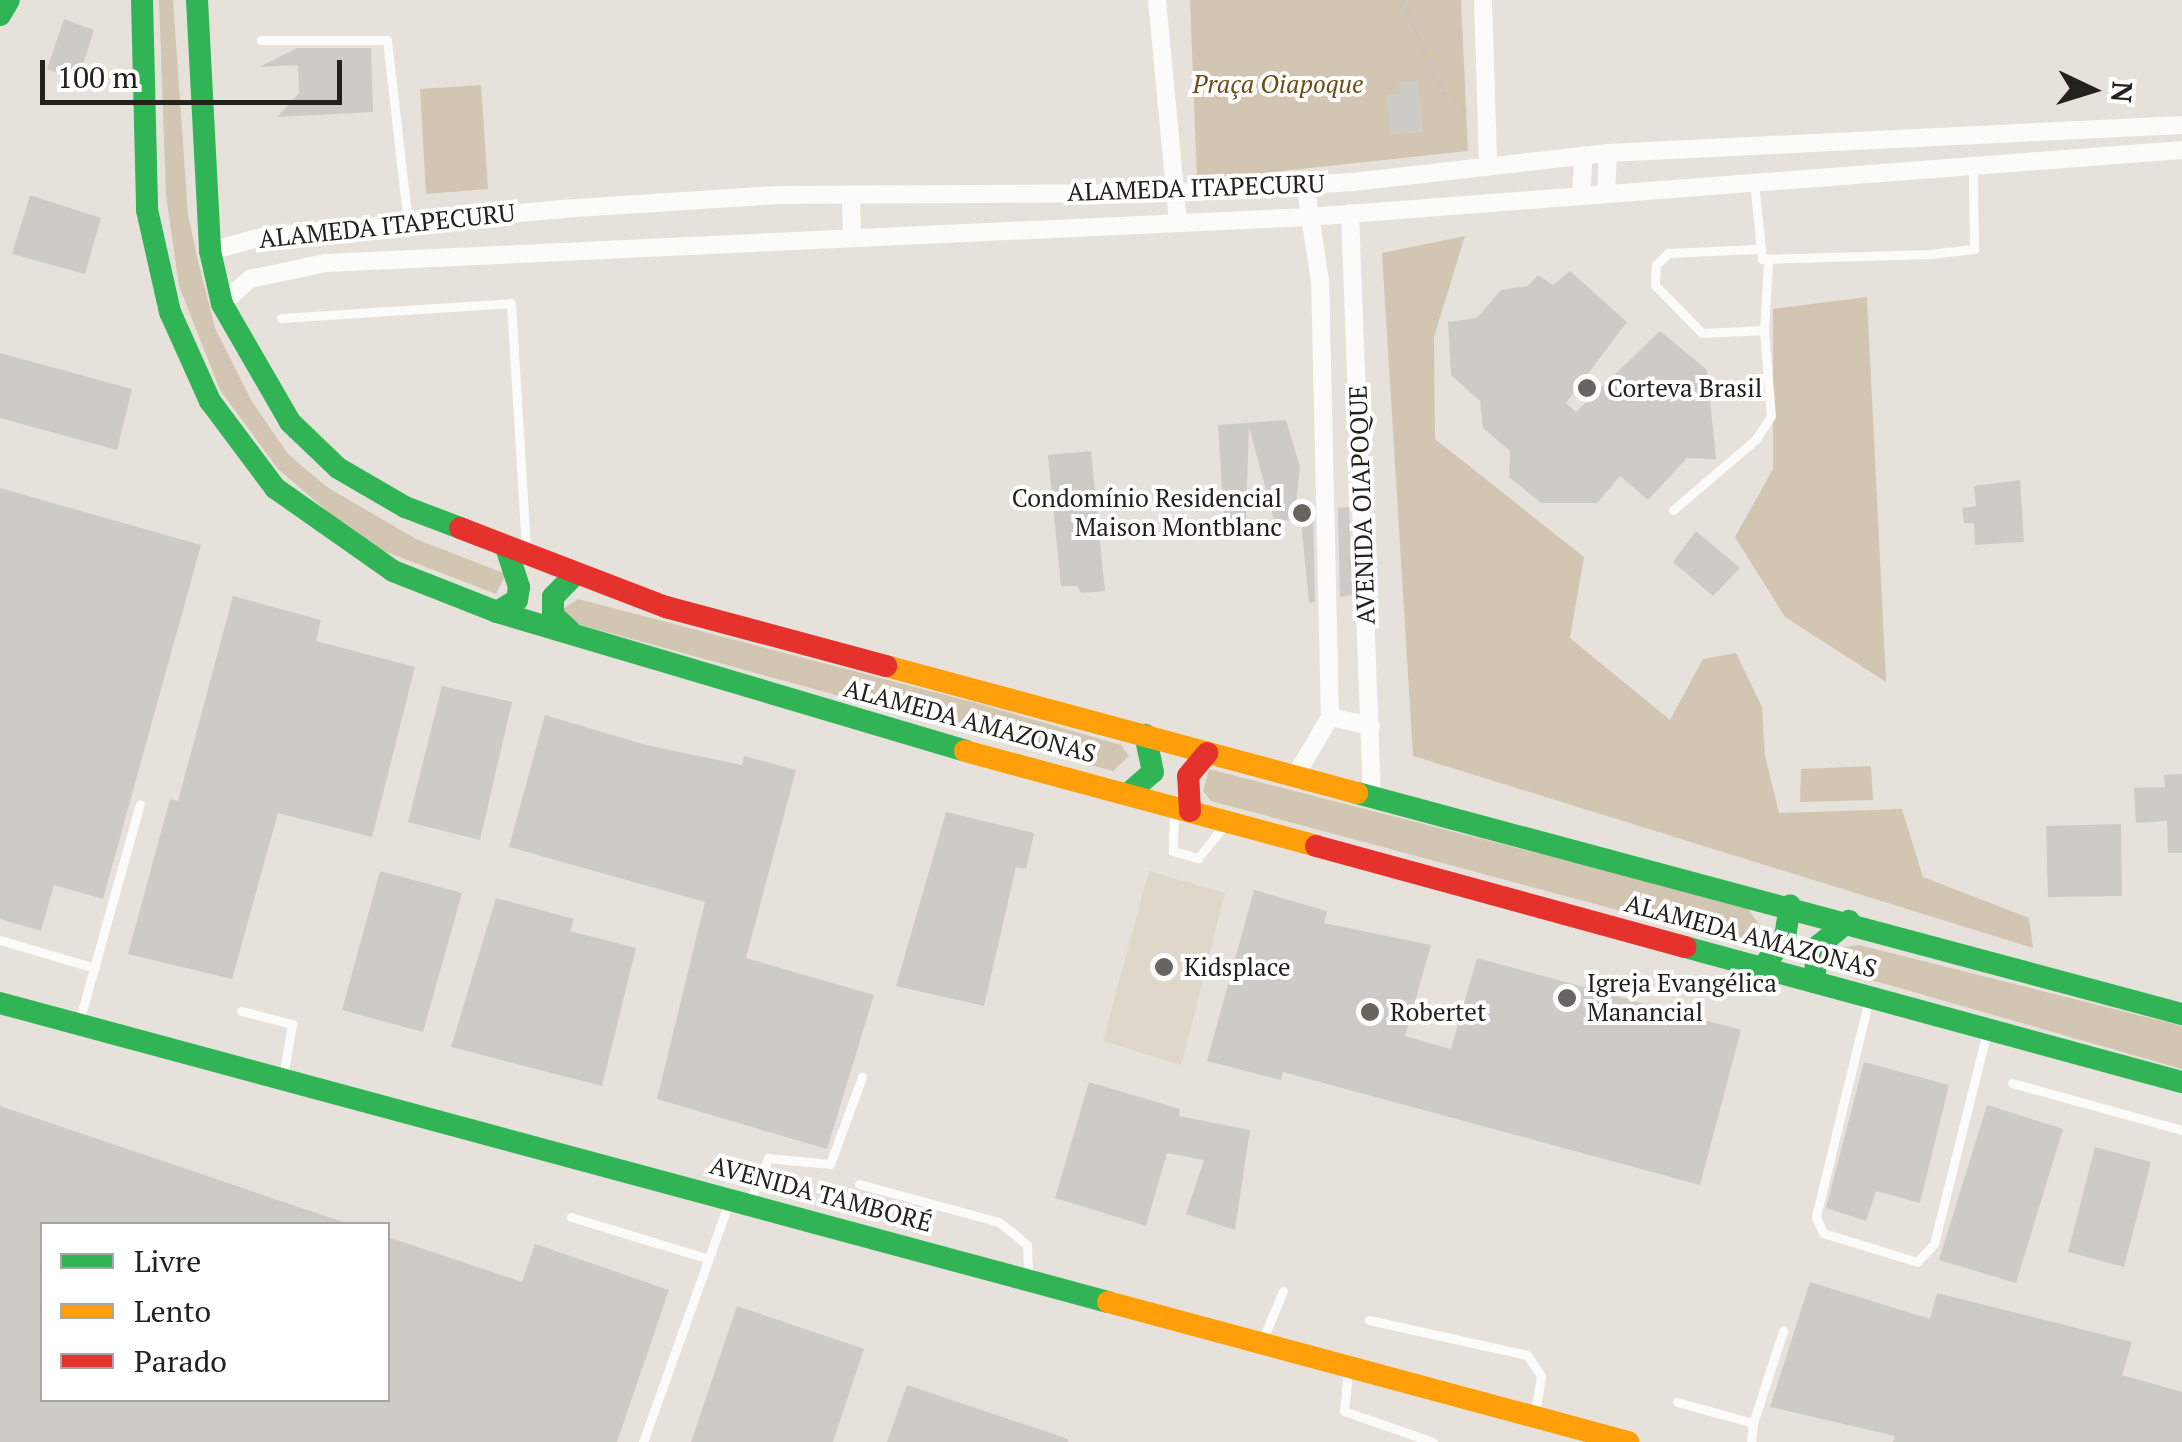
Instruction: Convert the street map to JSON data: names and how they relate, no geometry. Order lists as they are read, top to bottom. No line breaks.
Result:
{"streets":{"main road":["ALAMEDA AMAZONAS","AVENIDA TAMBORÉ"],"street":["ALAMEDA ITAPECURU","AVENIDA OIAPOQUE"]},"crossings":[["ALAMEDA ITAPECURU","AVENIDA OIAPOQUE"],["ALAMEDA ITAPECURU","ALAMEDA AMAZONAS"],["AVENIDA OIAPOQUE","ALAMEDA AMAZONAS"]],"parks":["Praça Oiapoque"],"places":["Corteva Brasil","Condomínio Residencial Maison Montblanc","Kidsplace","Igreja Evangélica Manancial","Robertet"],"legend":["Livre","Lento","Parado"],"scale_bar":"100 m","north":"right"}
